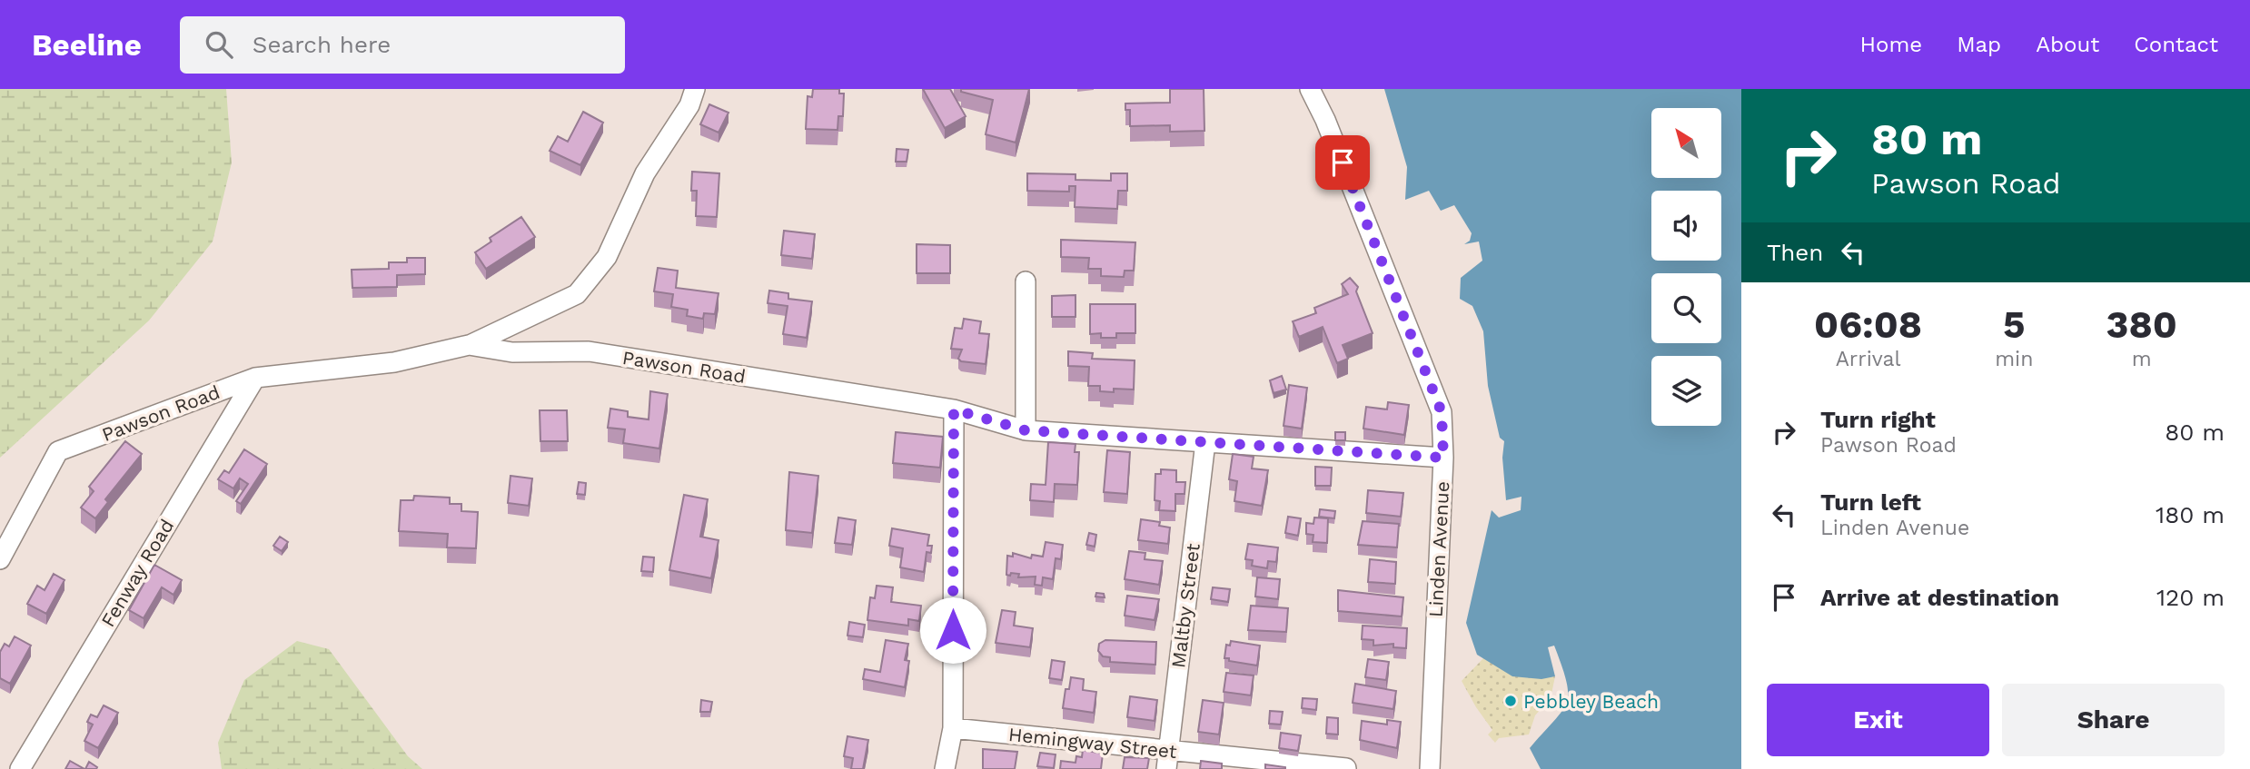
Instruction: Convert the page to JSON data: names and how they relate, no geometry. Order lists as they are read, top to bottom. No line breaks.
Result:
{"streets":{"street":["Pawson Road","Linden Avenue","Fenway Road","Maltby Street","Hemingway Street"]},"crossings":[["Pawson Road","Linden Avenue"],["Pawson Road","Fenway Road"],["Pawson Road","Maltby Street"],["Maltby Street","Hemingway Street"]],"places":["Pebbley Beach"],"north":"top left","page":{"header":"Beeline","search":"Search here","nav":["Home","Map","About","Contact"],"turn":["80 m","Pawson Road"],"then":"Then","eta":["06:08","Arrival","5","min","380","m"],"list":[{"name":"Turn right","note":"Pawson Road","value":"80 m"},{"name":"Turn left","note":"Linden Avenue","value":"180 m"},{"name":"Arrive at destination","value":"120 m"}],"buttons":["Exit","Share"]}}
